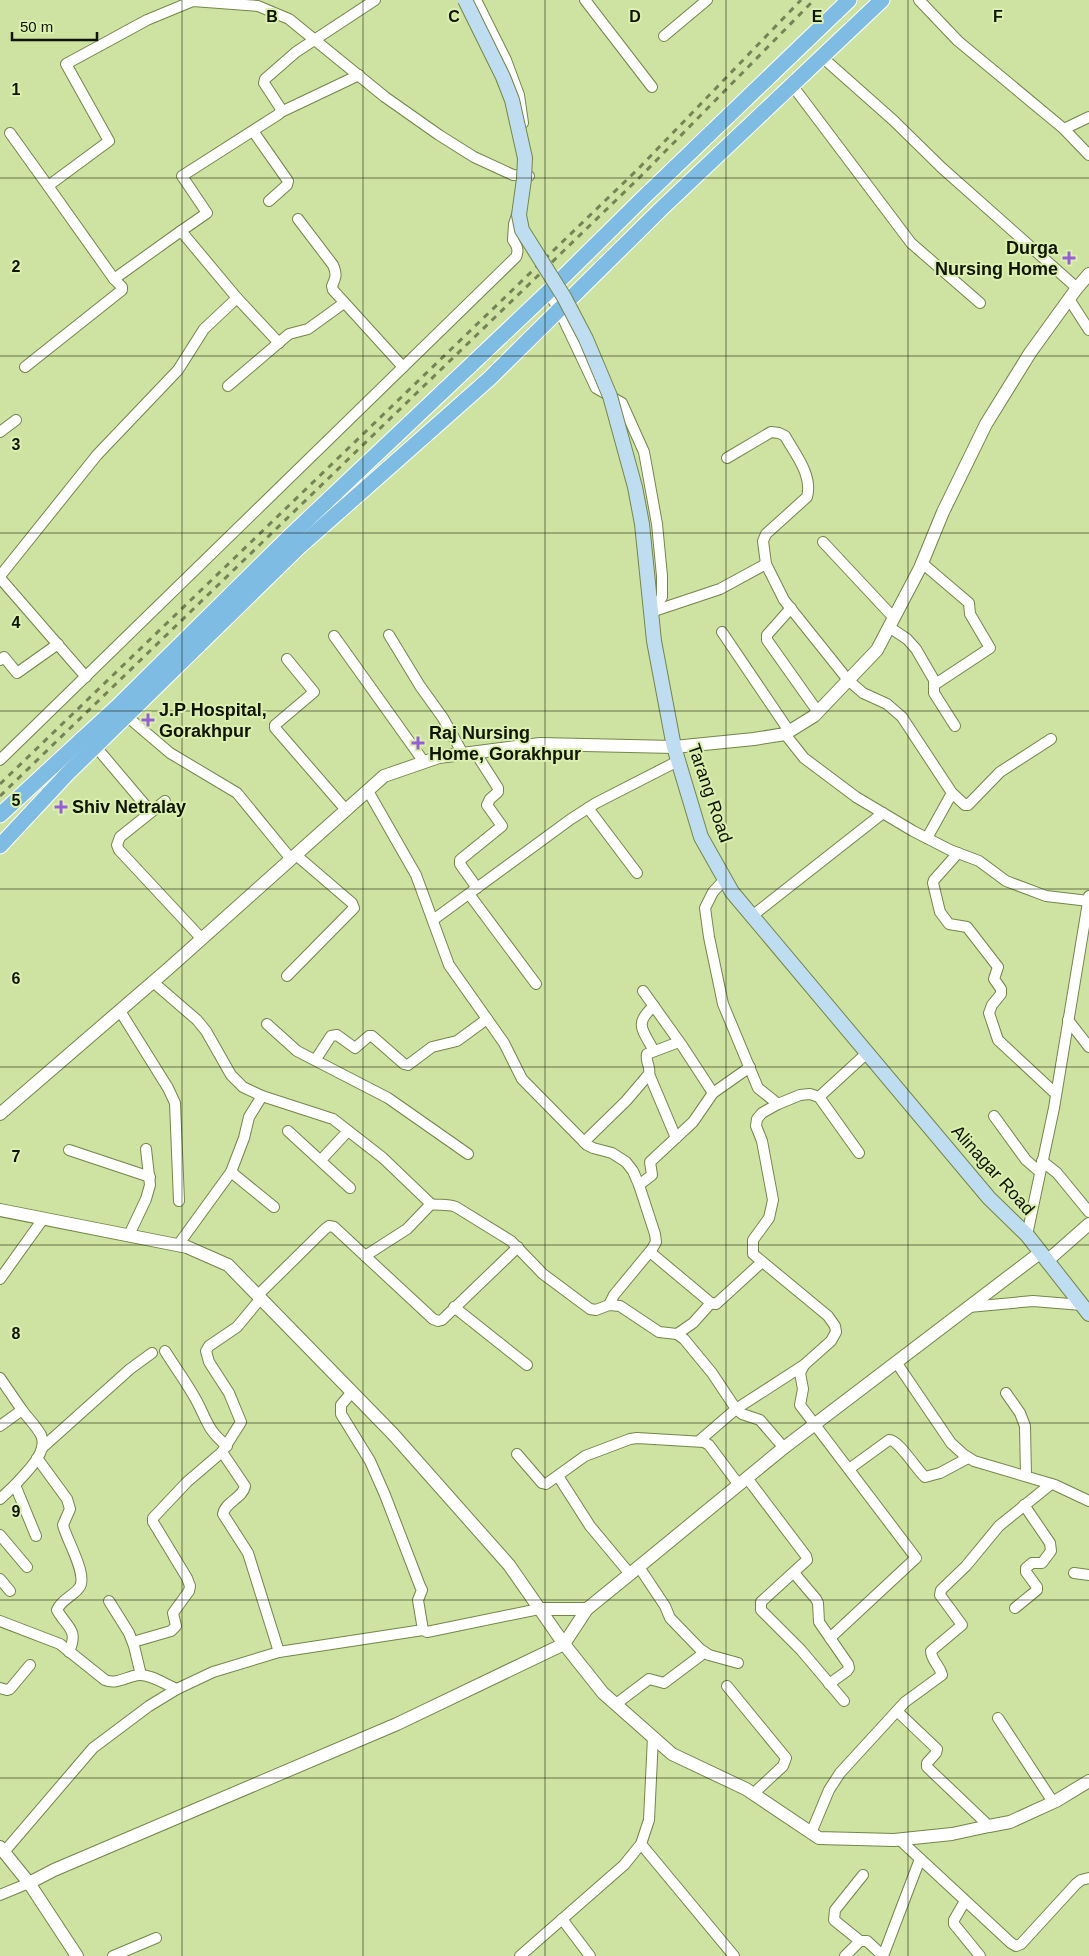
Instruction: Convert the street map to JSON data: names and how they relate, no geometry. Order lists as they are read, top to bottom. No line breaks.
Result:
{"streets":{"main road":["Tarang Road","Alinagar Road"]},"crossings":[["Tarang Road","Alinagar Road"]],"places":{"health":["Durga Nursing Home","J.P Hospital, Gorakhpur","Raj Nursing Home, Gorakhpur","Shiv Netralay"]},"scale_bar":"50 m","grid":{"columns":["B","C","D","E","F"],"rows":["1","2","3","4","5","6","7","8","9"]}}
